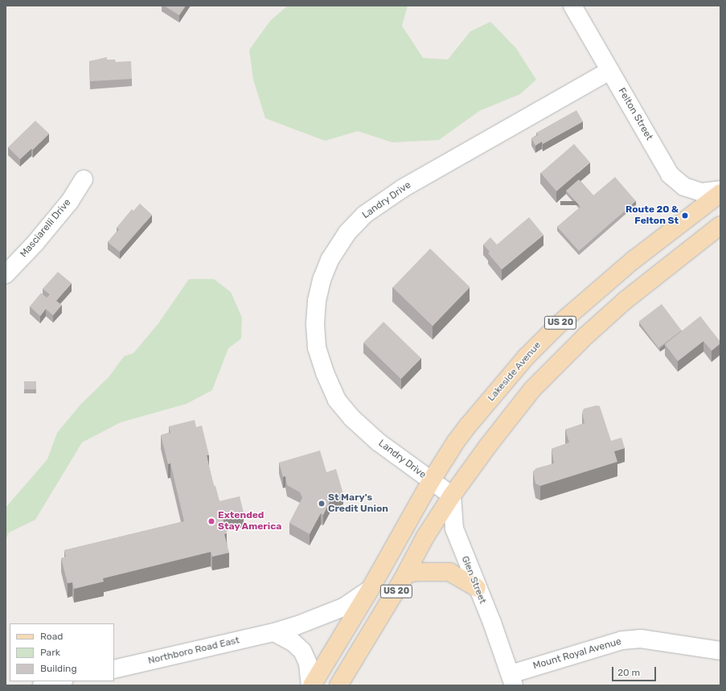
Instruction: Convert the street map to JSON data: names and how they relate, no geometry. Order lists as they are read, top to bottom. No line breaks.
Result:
{"streets":{"main road":["US 20","Lakeside Avenue"],"street":["Felton Street","Landry Drive","Masciarelli Drive","Glen Street","Northboro Road East","Mount Royal Avenue"]},"crossings":[["Felton Street","Landry Drive"],["Landry Drive","US 20"],["Landry Drive","Lakeside Avenue"],["US 20","Lakeside Avenue"],["US 20","Glen Street"],["US 20","Northboro Road East"],["Glen Street","Mount Royal Avenue"]],"places":["Route 20 & Felton St","St Mary's Credit Union","Extended Stay America"],"legend":["Road","Park","Building"],"scale_bar":"20 m"}
